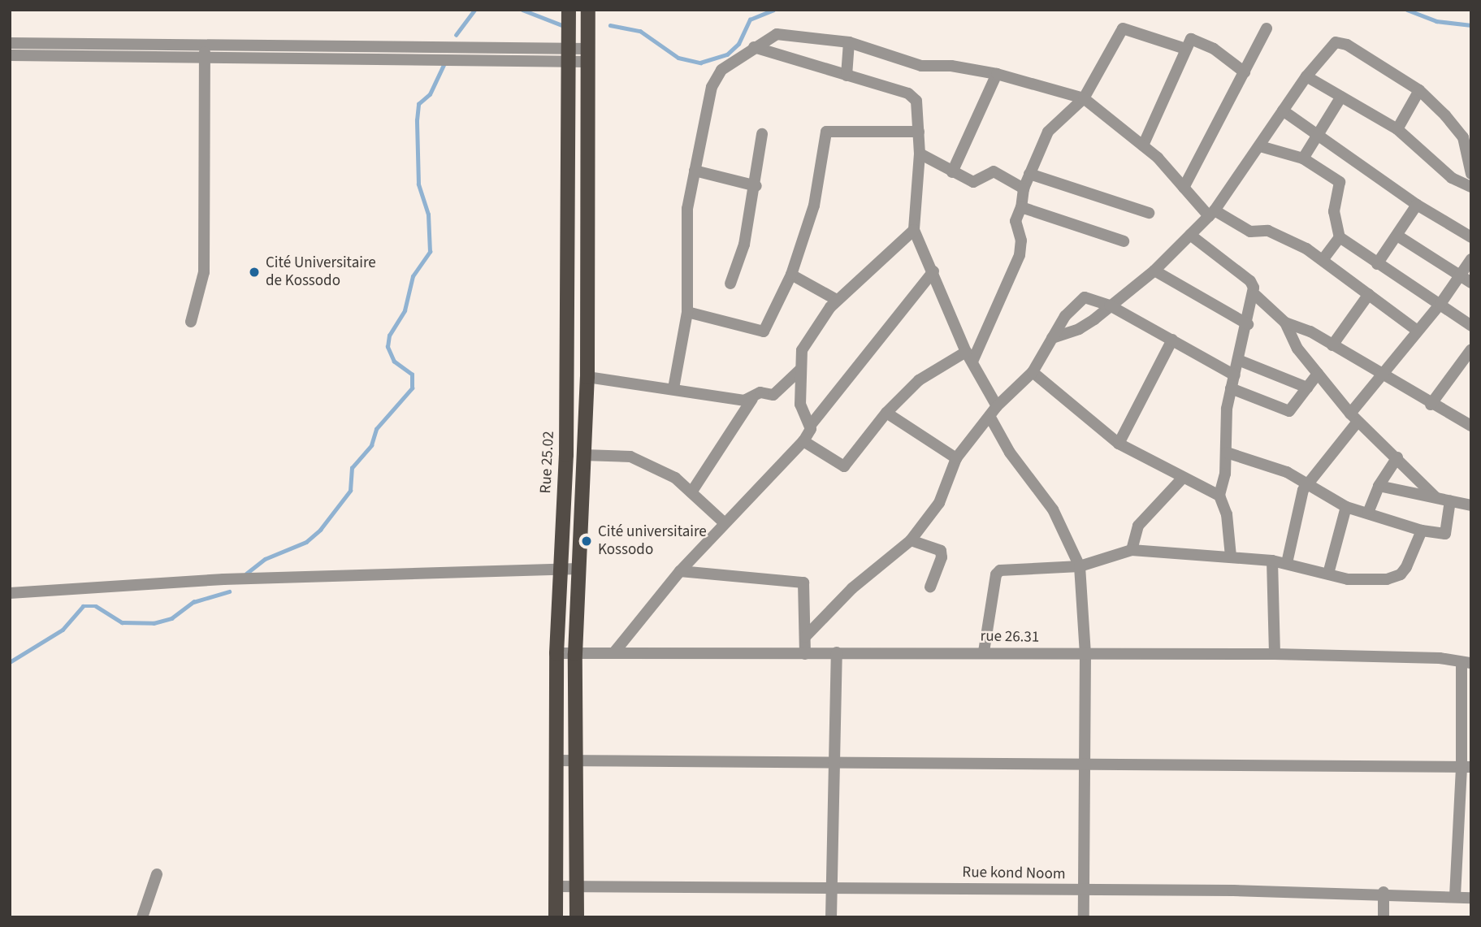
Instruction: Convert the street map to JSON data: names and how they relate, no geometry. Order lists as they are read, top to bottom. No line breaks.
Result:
{"streets":{"main road":["Rue 25.02"],"street":["rue 26.31","Rue kond Noom"]},"crossings":[["Rue 25.02","rue 26.31"],["Rue 25.02","Rue kond Noom"]],"places":["Cité Universitaire de Kossodo","Cité universitaire Kossodo"]}
